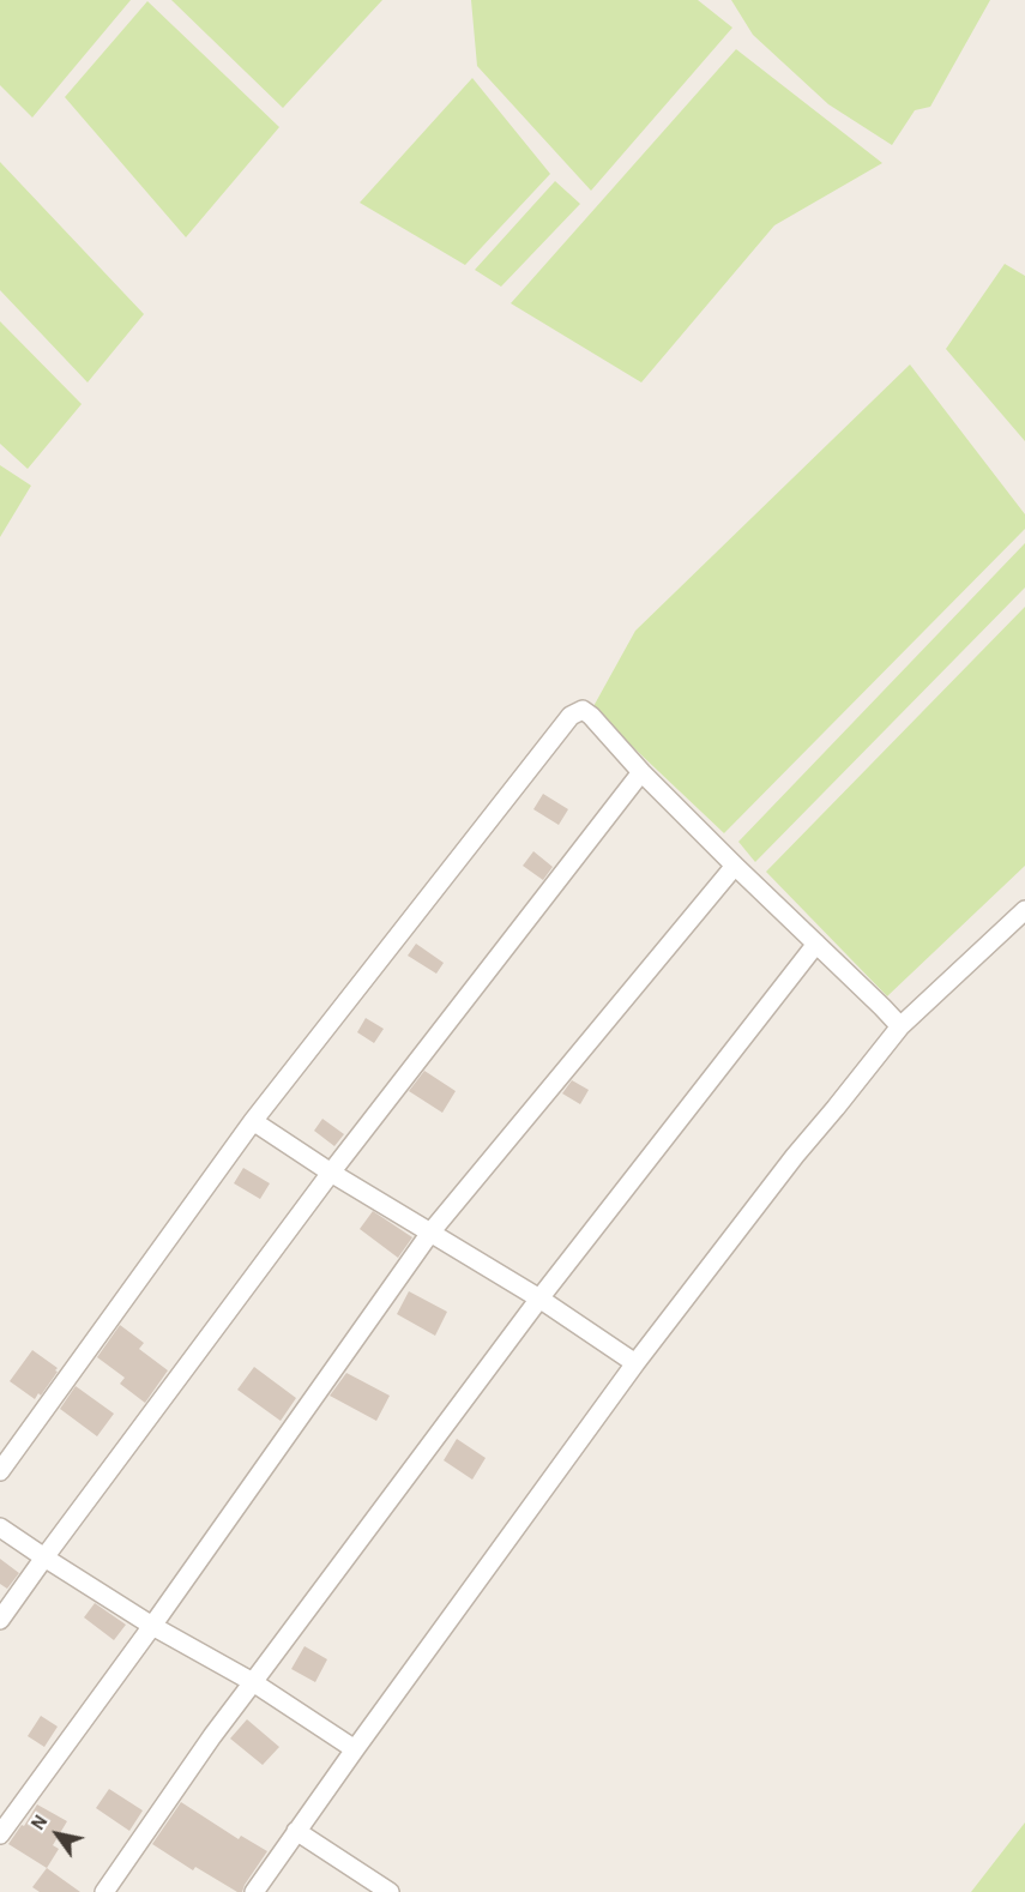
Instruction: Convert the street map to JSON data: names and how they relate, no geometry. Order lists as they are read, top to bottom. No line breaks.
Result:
{"north":"top left"}
